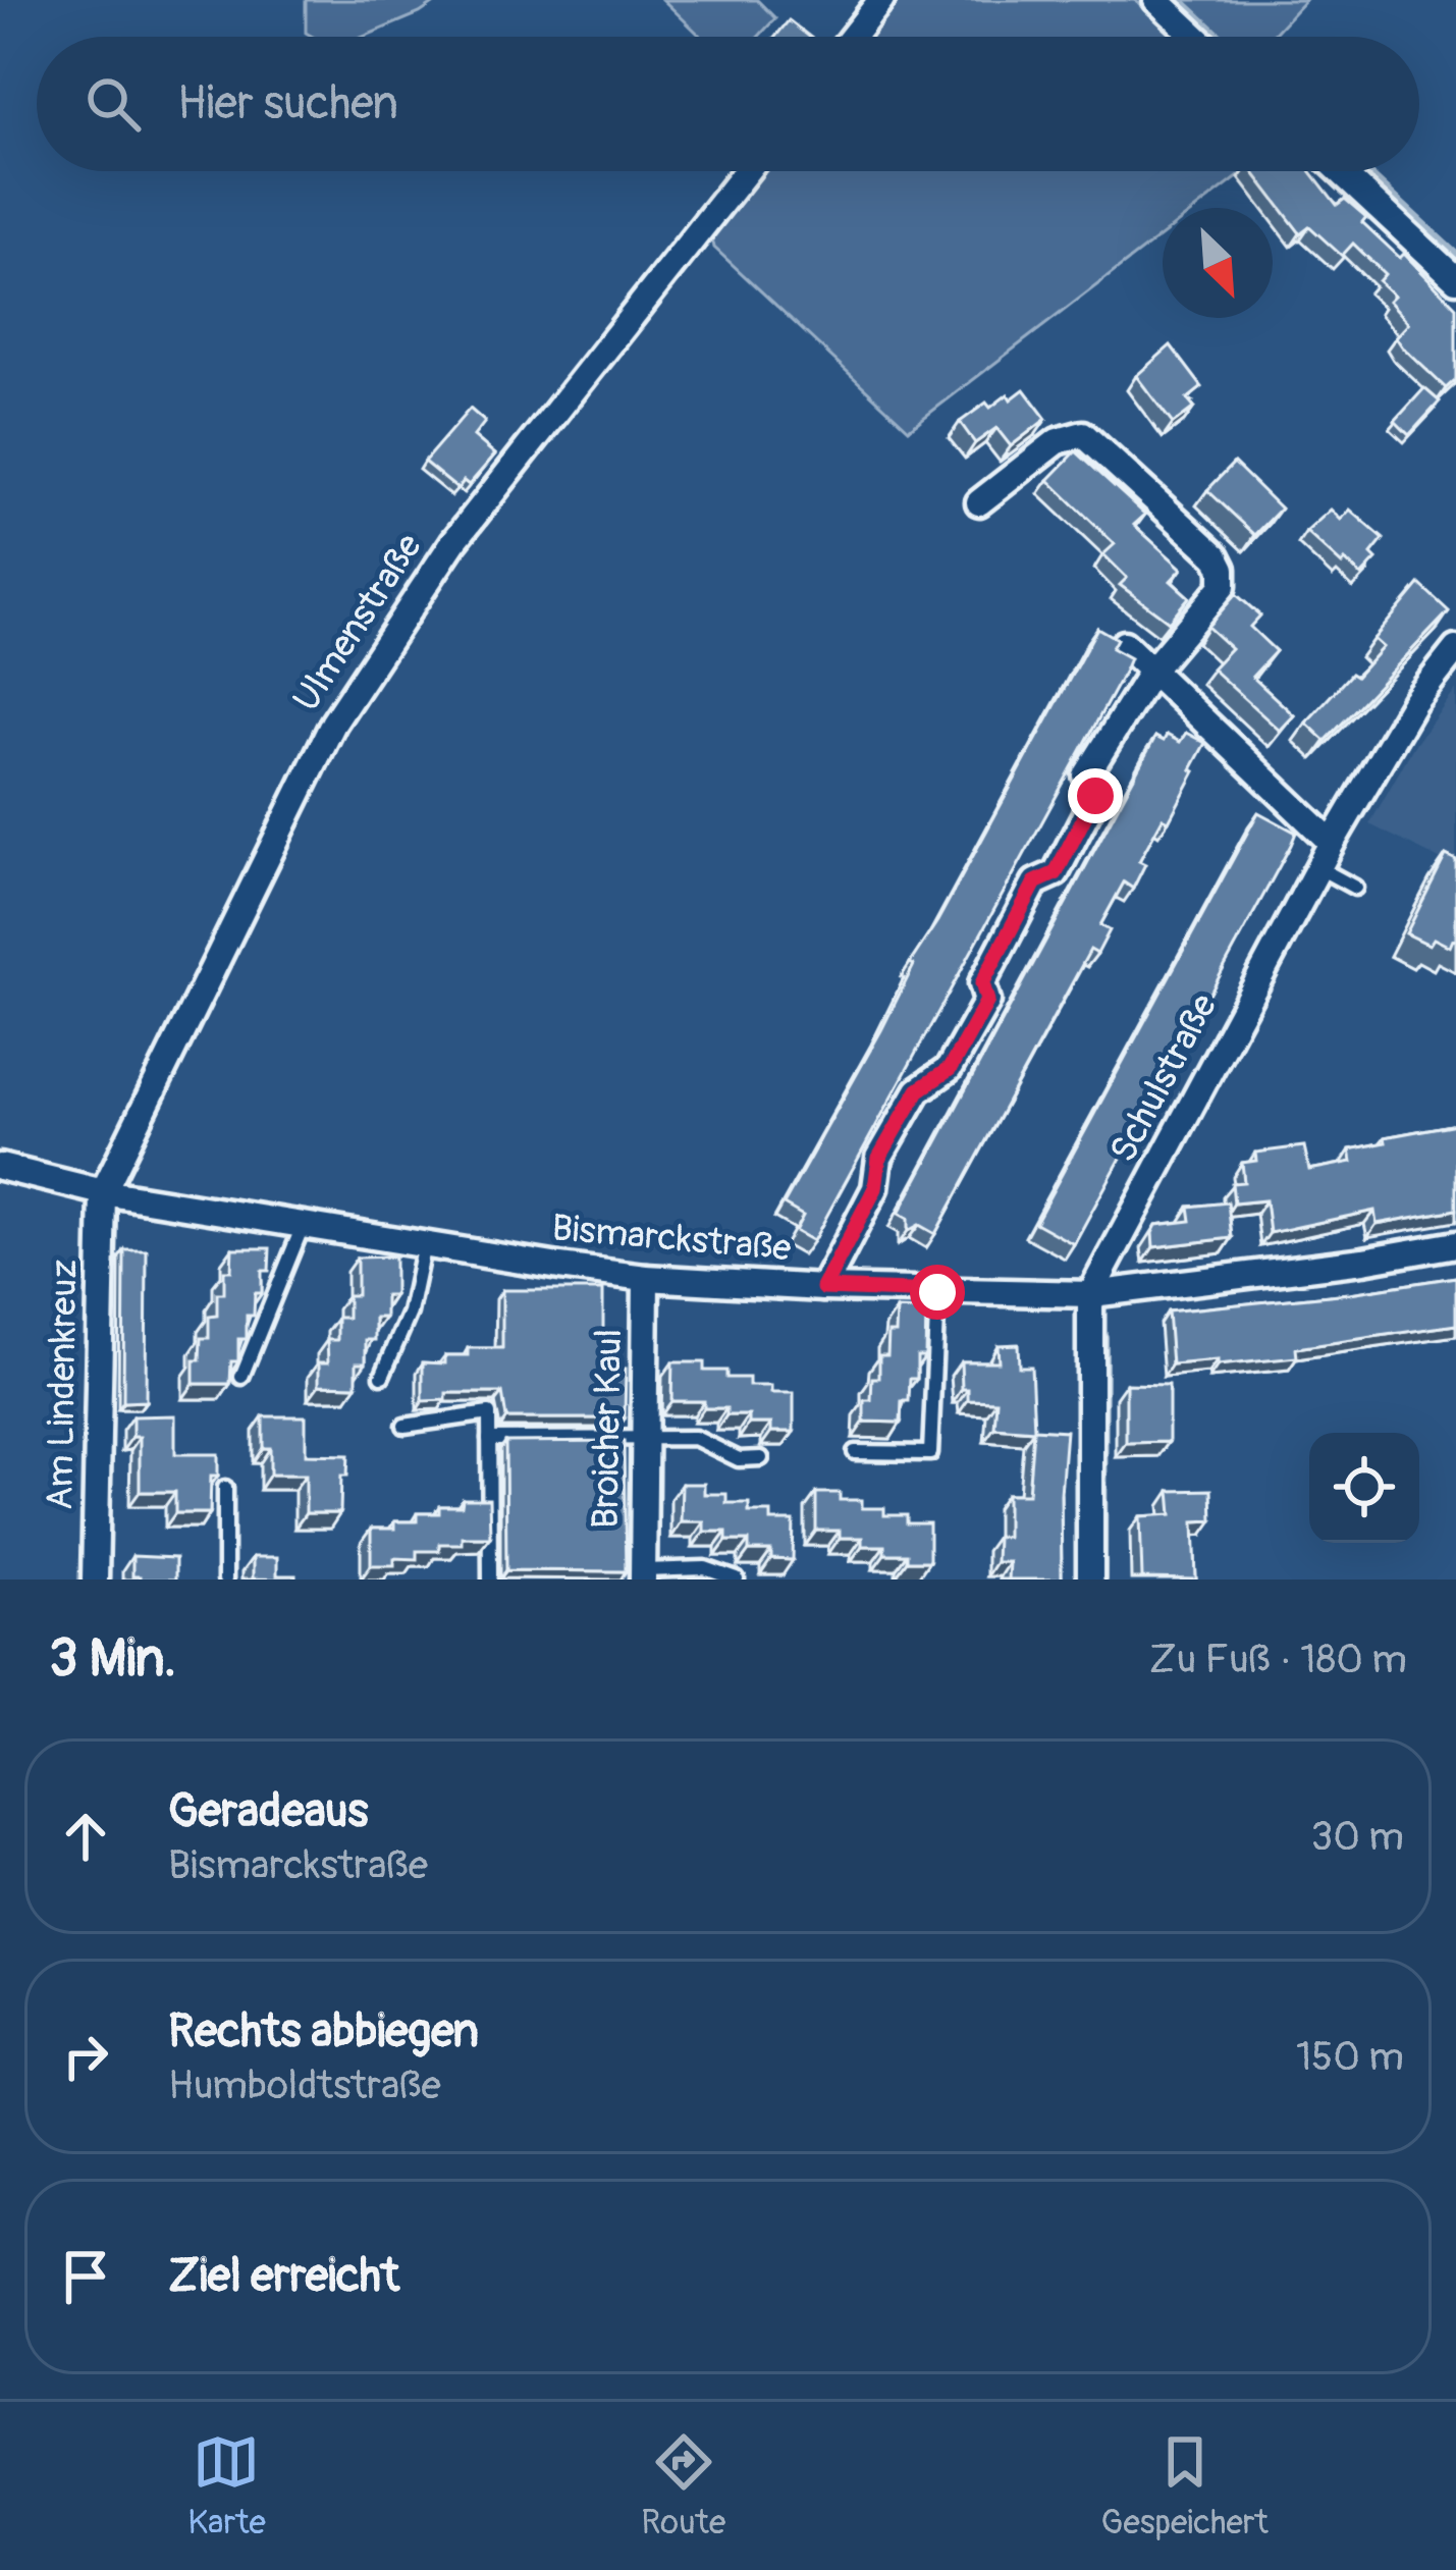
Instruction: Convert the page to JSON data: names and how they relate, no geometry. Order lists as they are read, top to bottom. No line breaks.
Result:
{"streets":{"street":["Ulmenstraße","Schulstraße","Bismarckstraße","Am Lindenkreuz","Broicher Kaul"]},"crossings":[["Ulmenstraße","Bismarckstraße"],["Ulmenstraße","Am Lindenkreuz"],["Schulstraße","Bismarckstraße"],["Bismarckstraße","Am Lindenkreuz"],["Bismarckstraße","Broicher Kaul"]],"north":"bottom right","page":{"search":"Hier suchen","heading":["3 Min.","Zu Fuß · 180 m"],"list":[["Geradeaus","Bismarckstraße","30 m"],["Rechts abbiegen","Humboldtstraße","150 m"],"Ziel erreicht"],"nav":["Karte","Route","Gespeichert"]}}
